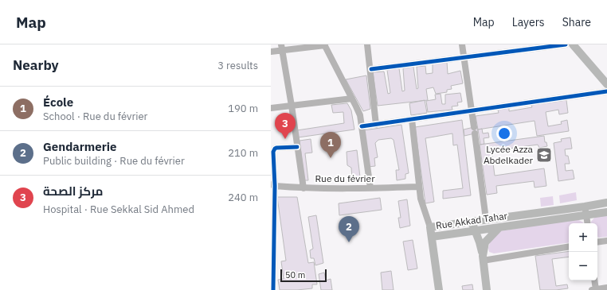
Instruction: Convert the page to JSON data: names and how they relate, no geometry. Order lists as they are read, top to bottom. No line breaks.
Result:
{"streets":{"main road":["Rue Akkad Tahar"],"street":["Rue du février"]},"places":{"school or university":["Lycée Azza Abdelkader"]},"scale_bar":"50 m","page":{"header":"Map","nav":["Map","Layers","Share"],"heading":["Nearby","3 results"],"list":[{"mark":"1","name":"École","note":"School · Rue du février","value":"190 m"},{"mark":"2","name":"Gendarmerie","note":"Public building · Rue du février","value":"210 m"},{"mark":"3","name":"مركز الصحة","note":"Hospital · Rue Sekkal Sid Ahmed","value":"240 m"}],"pins":["3","1","2"],"map_buttons":["+","−"],"scale":"50 m"}}
